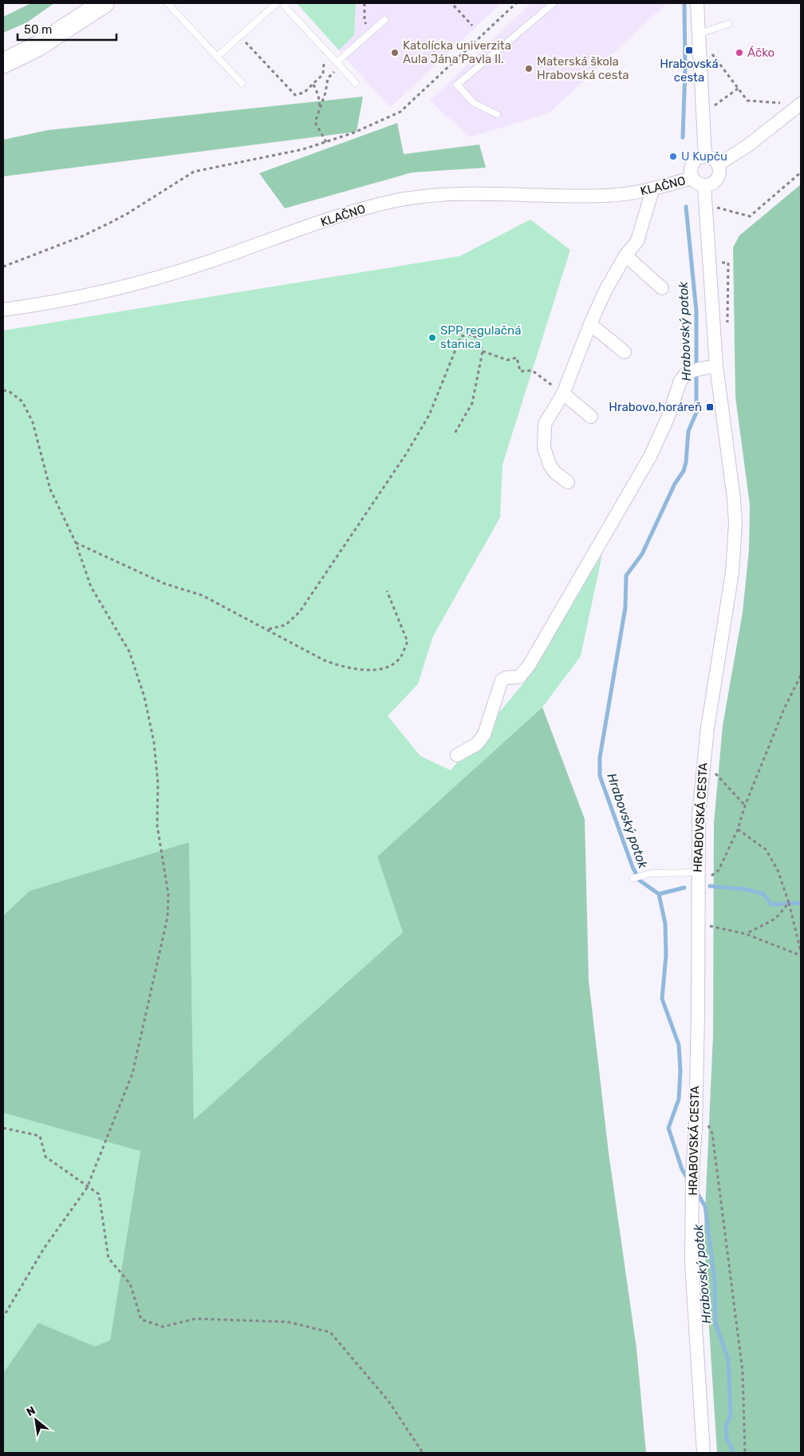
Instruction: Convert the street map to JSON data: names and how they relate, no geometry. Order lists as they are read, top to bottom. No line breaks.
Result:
{"streets":{"street":["KLAČNO","HRABOVSKÁ CESTA"]},"crossings":[["KLAČNO","HRABOVSKÁ CESTA"]],"water":["Hrabovský potok"],"places":{"transit":["Hrabovská cesta","Hrabovo,horáreň"],"other":["Katolícka univerzita Aula Jána Pavla II.","Áčko","Materská škola Hrabovská cesta","U Kupču","SPP regulačná stanica"]},"scale_bar":"50 m","north":"top left"}
